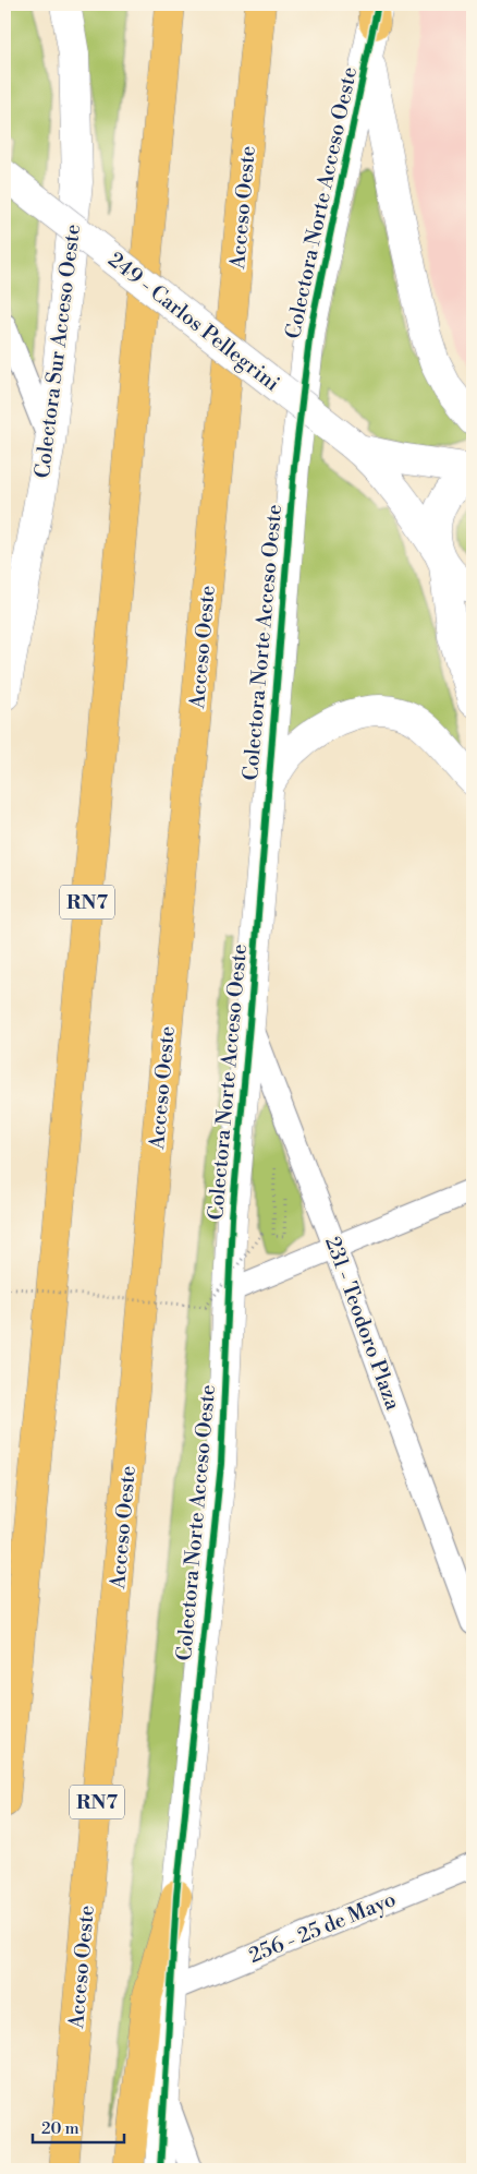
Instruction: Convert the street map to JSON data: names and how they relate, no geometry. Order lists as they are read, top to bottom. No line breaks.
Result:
{"streets":{"highway":["Acceso Oeste","RN7"],"street":["Colectora Norte Acceso Oeste","249 - Carlos Pellegrini","Colectora Sur Acceso Oeste","231 - Teodoro Plaza","256 - 25 de Mayo"]},"crossings":[["Colectora Norte Acceso Oeste","231 - Teodoro Plaza"],["Colectora Norte Acceso Oeste","256 - 25 de Mayo"]],"scale_bar":"20 m"}
